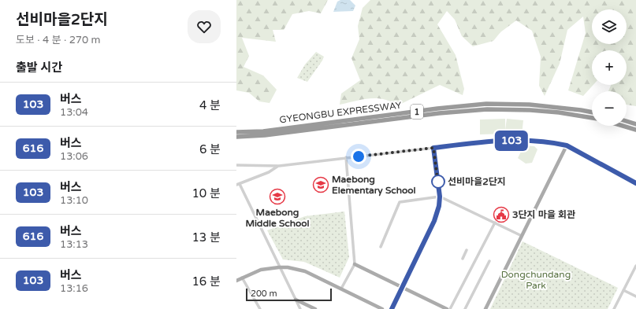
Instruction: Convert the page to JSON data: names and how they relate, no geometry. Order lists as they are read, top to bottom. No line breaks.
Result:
{"streets":{"highway":["1","GYEONGBU EXPRESSWAY"]},"parks":["Dongchundang Park"],"places":{"other":["선비마을2단지"],"school or university":["Maebong Elementary School","Maebong Middle School"],"public building":["3단지 마을 회관"]},"lines":["bus line 103"],"scale_bar":"200 m","page":{"heading":[["선비마을2단지","도보 · 4 분 · 270 m"],"출발 시간"],"on_map":"103","map_buttons":["+","−"],"list":[{"mark":"103","name":"버스","note":"13:04","value":"4 분"},{"mark":"616","name":"버스","note":"13:06","value":"6 분"},{"mark":"103","name":"버스","note":"13:10","value":"10 분"},{"mark":"616","name":"버스","note":"13:13","value":"13 분"},{"mark":"103","name":"버스","note":"13:16","value":"16 분"}],"scale":"200 m"}}
